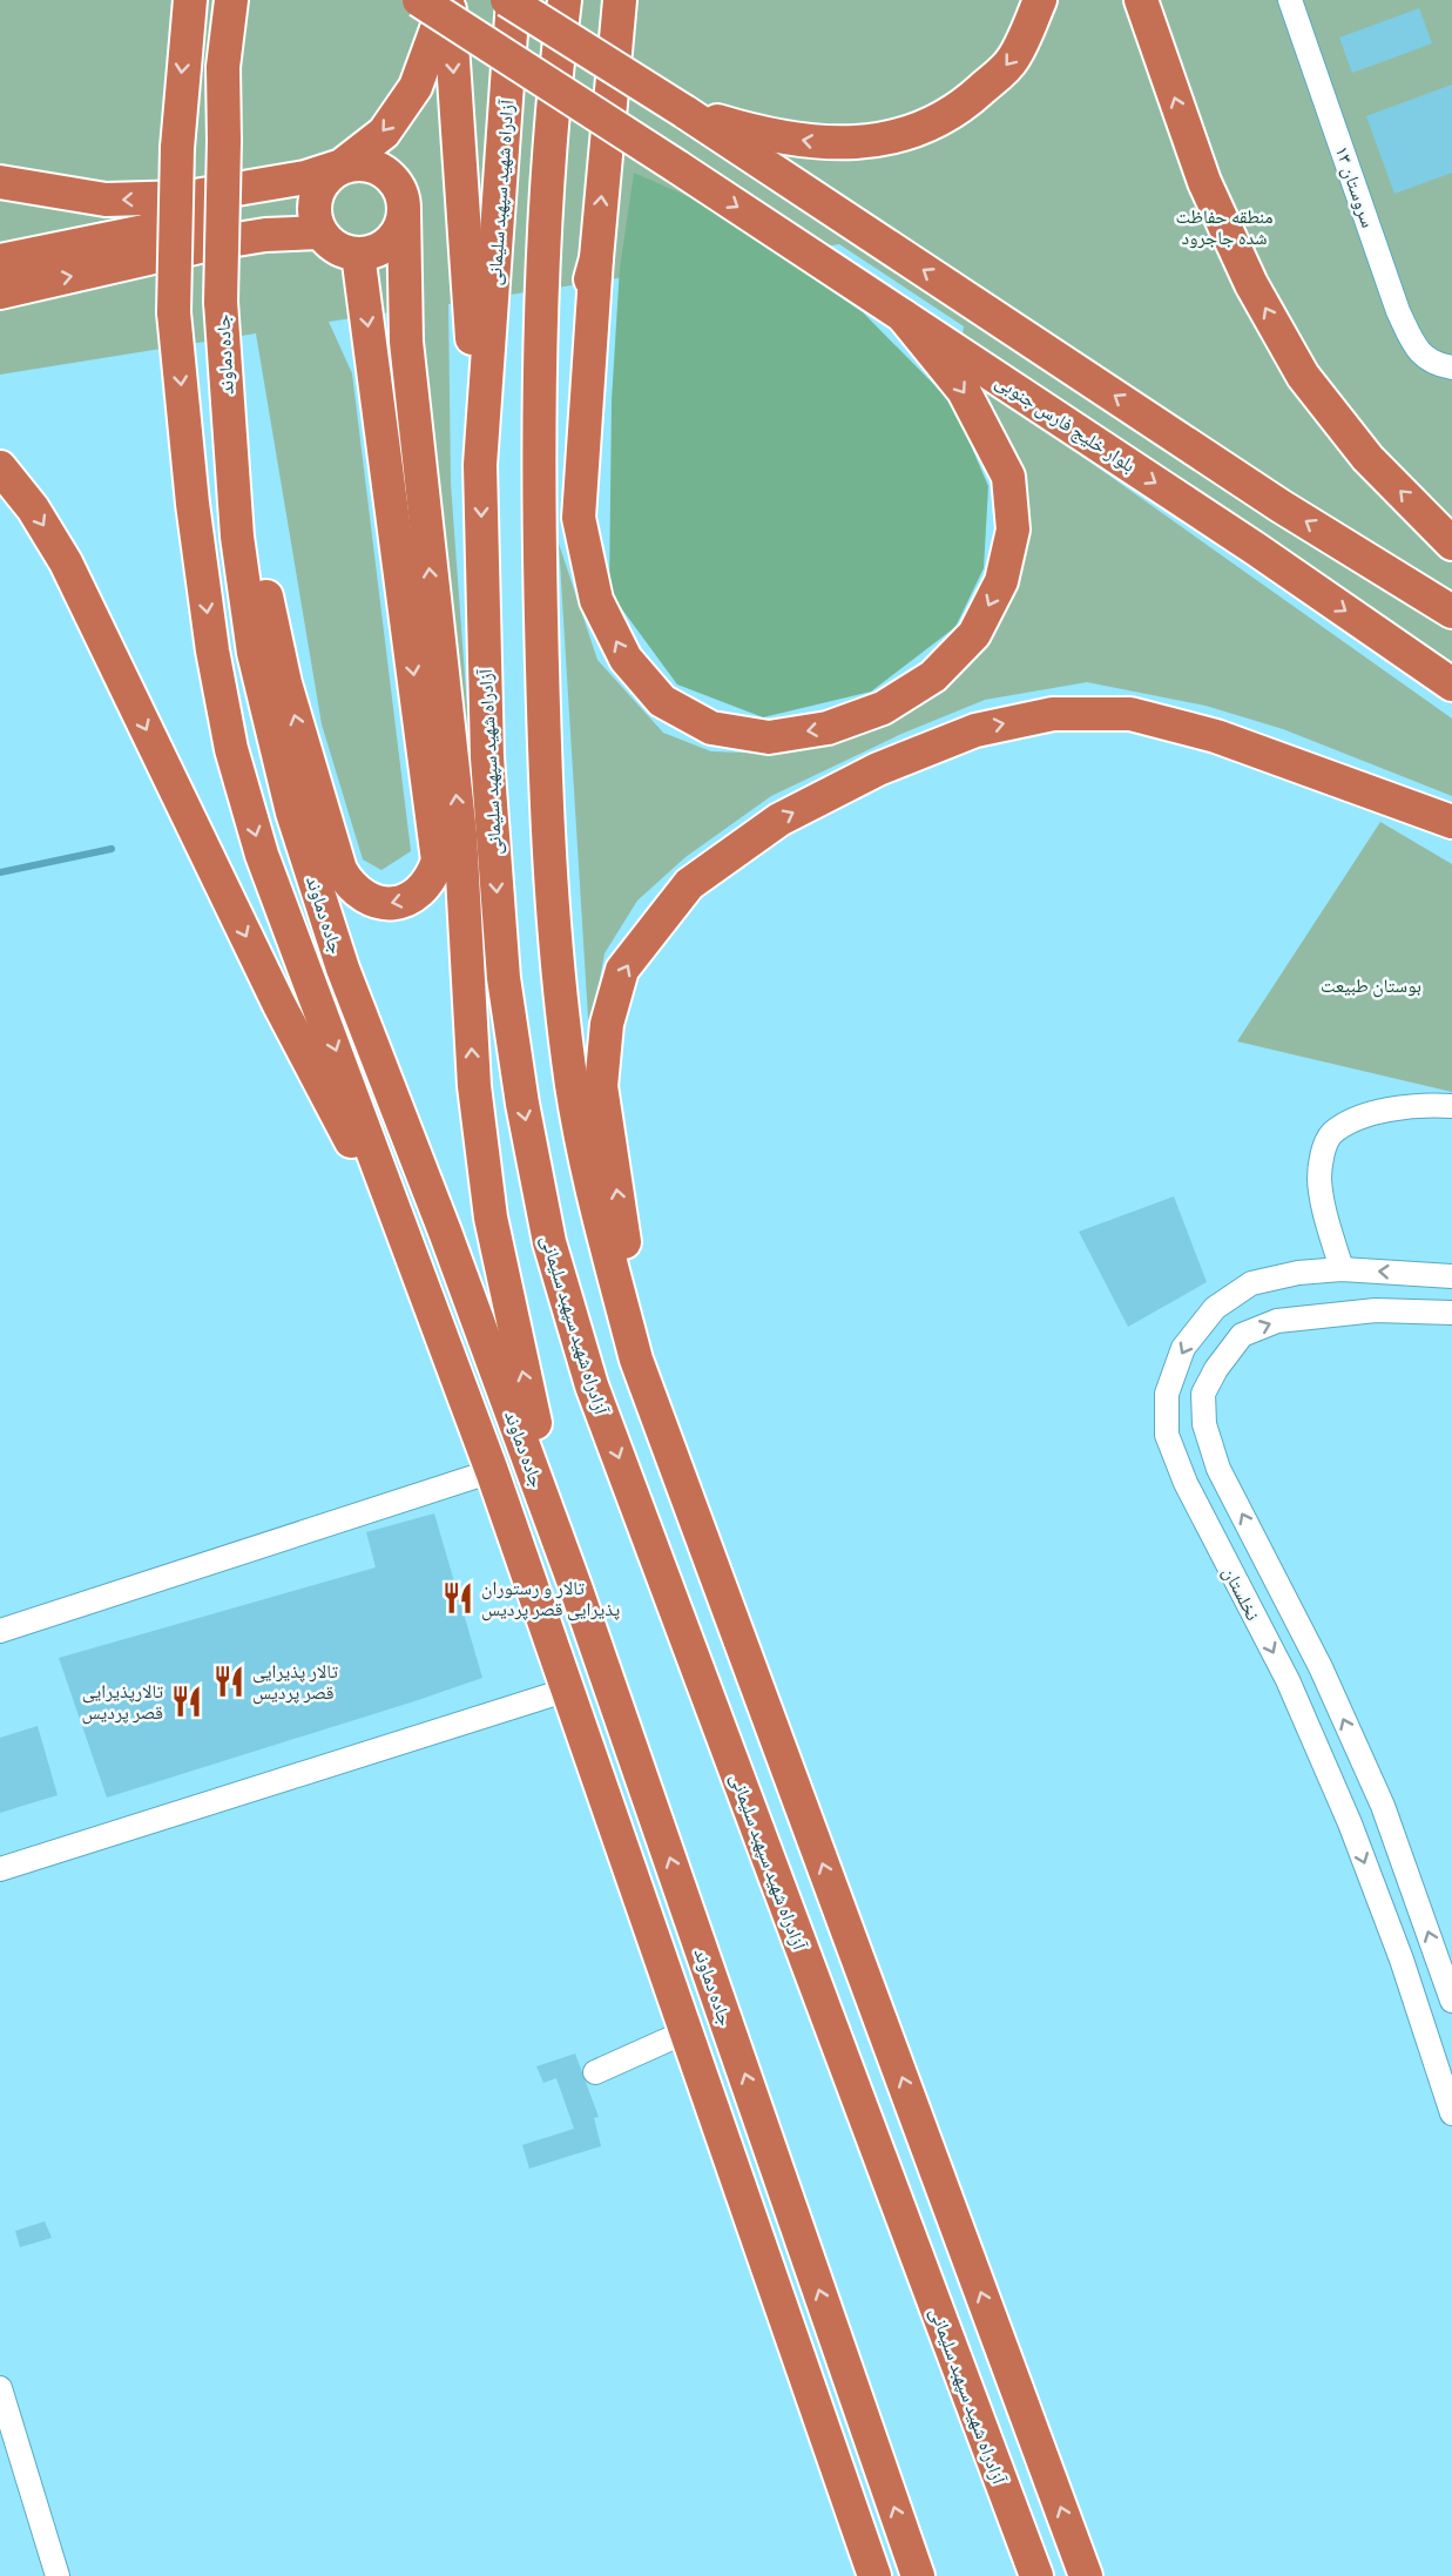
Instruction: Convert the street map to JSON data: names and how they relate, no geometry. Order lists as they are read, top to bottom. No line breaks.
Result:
{"streets":{"highway":["آزادراه شهید سپهبد سلیمانی","جاده دماوند","بلوار خلیج فارس جنوبی"],"street":["سروستان ۱۳","نخلستان"]},"parks":["منطقه حفاظت شده جاجرود","بوستان طبیعت"],"places":{"restaurant":["تالار و رستوران پذیرایی قصر پردیس","تالار پذیرایی قصر پردیس","تالارپذیرایی قصر پردیس"]}}
